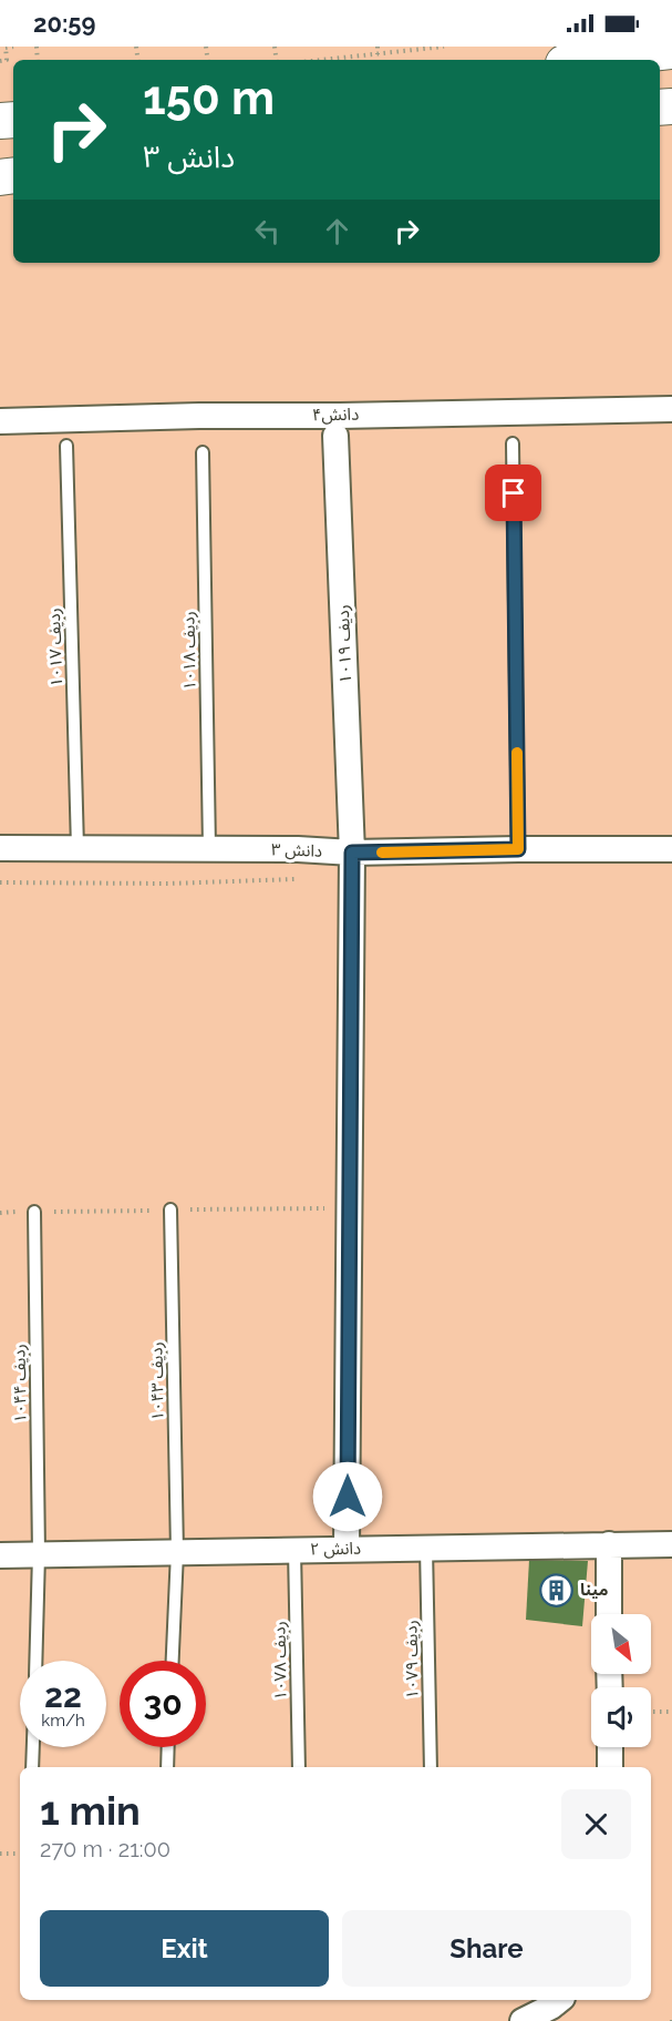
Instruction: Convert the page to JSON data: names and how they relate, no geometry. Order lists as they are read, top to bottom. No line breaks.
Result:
{"streets":{"street":["دانش۴","ردیف ۱۰۱۹","دانش ۳","دانش ۲"],"lane":["ردیف ۱۰۱۷","ردیف ۱۰۱۸","ردیف ۱۰۴۳","ردیف ۱۰۴۴","ردیف ۱۰۷۹","ردیف ۱۰۷۸"]},"crossings":[["ردیف ۱۰۱۹","دانش ۳"],["ردیف ۱۰۱۹","دانش ۲"],["ردیف ۱۰۱۷","دانش ۳"],["ردیف ۱۰۱۸","دانش ۳"],["ردیف ۱۰۴۳","دانش ۲"],["ردیف ۱۰۴۴","دانش ۲"],["دانش ۲","ردیف ۱۰۷۹"],["دانش ۲","ردیف ۱۰۷۸"]],"places":{"building":["مینا"]},"north":"bottom right","page":{"status":"20:59","turn":["150 m","دانش ۳"],"speed":"22 km/h","limit":"30","heading":["1 min","270 m · 21:00"],"buttons":["Exit","Share"]}}
